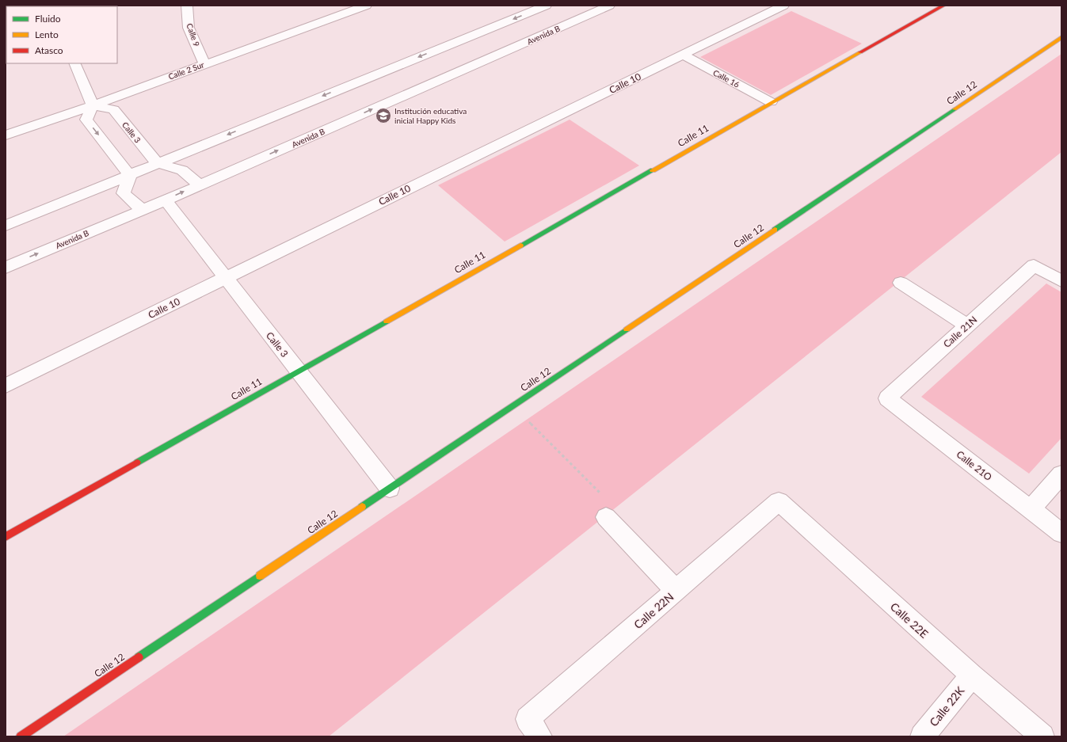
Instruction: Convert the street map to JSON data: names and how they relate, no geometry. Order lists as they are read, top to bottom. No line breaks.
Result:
{"streets":{"street":["Calle 9","Avenida B","Calle 2 Sur","Calle 16","Calle 10","Calle 12","Calle 3","Calle 11","Calle 21N","Calle 21O","Calle 22N","Calle 22E","Calle 22K"]},"crossings":[["Calle 9","Calle 2 Sur"],["Avenida B","Calle 3"],["Calle 2 Sur","Calle 3"],["Calle 16","Calle 10"],["Calle 16","Calle 11"],["Calle 10","Calle 3"],["Calle 12","Calle 3"],["Calle 3","Calle 11"],["Calle 21N","Calle 21O"],["Calle 22N","Calle 22E"],["Calle 22E","Calle 22K"]],"places":{"school or university":["Institución educativa inicial Happy Kids"]},"legend":["Fluido","Lento","Atasco"]}
